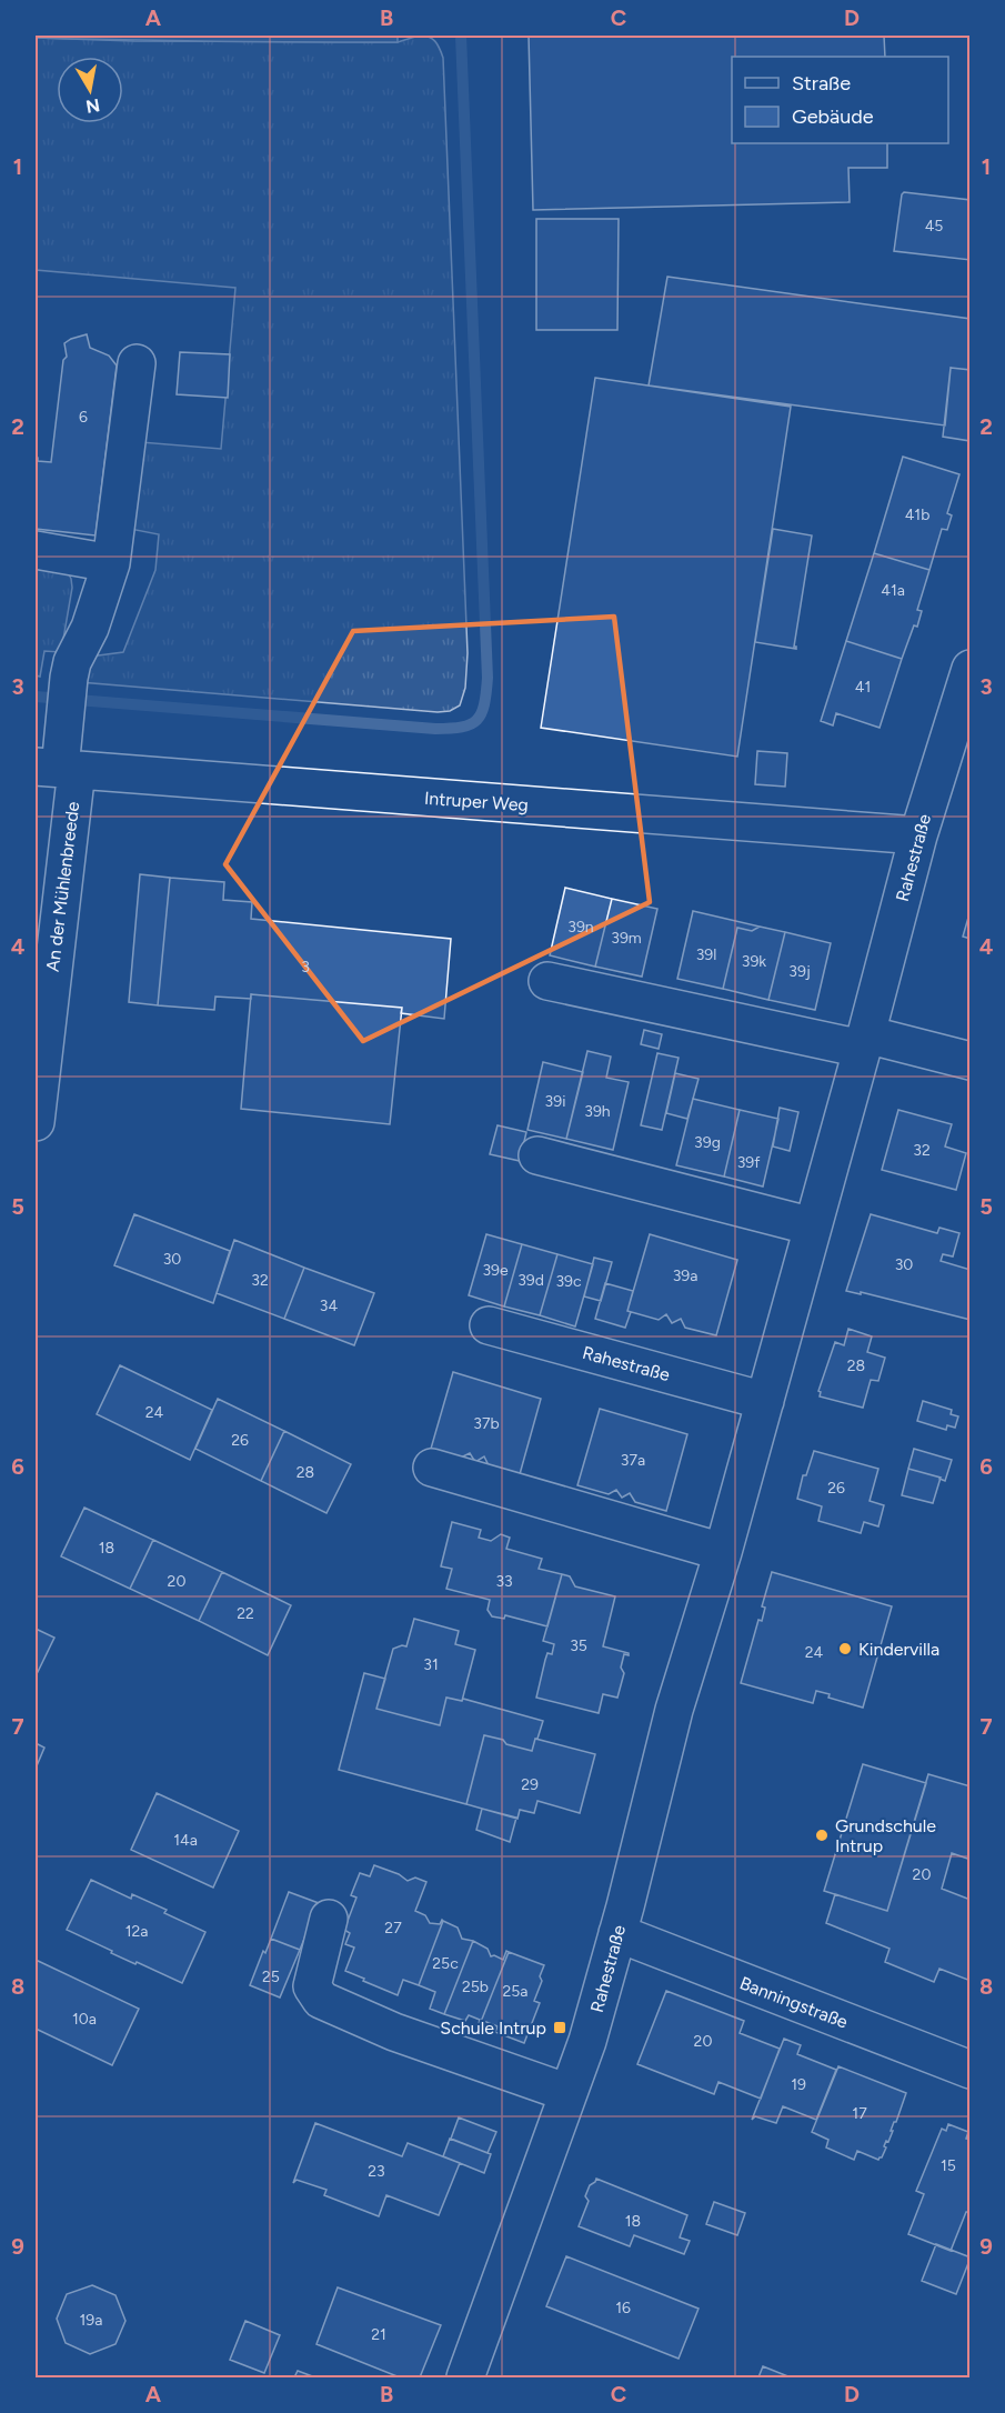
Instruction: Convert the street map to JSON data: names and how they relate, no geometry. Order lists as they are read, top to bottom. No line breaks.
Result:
{"streets":{"street":["Intruper Weg","Rahestraße","An der Mühlenbreede","Banningstraße"]},"crossings":[["Intruper Weg","Rahestraße"],["Intruper Weg","An der Mühlenbreede"],["Rahestraße","Banningstraße"]],"places":{"other":["Kindervilla","Grundschule Intrup"],"transit":["Schule Intrup"]},"house_numbers":["45","6","41b","41a","41","39n","39m","39l","39k","3","39j","39i","39h","39g","32","39f","30","30","39e","39a","32","39d","39c","34","28","24","37b","26","37a","28","26","18","20","33","22","35","24","31","29","14a","20","27","12a","25c","25","25b","25a","10a","20","19","17","15","23","18","16","19a","21"],"legend":["Straße","Gebäude"],"north":"bottom","grid":{"columns":["A","B","C","D"],"rows":["1","2","3","4","5","6","7","8","9"]}}
